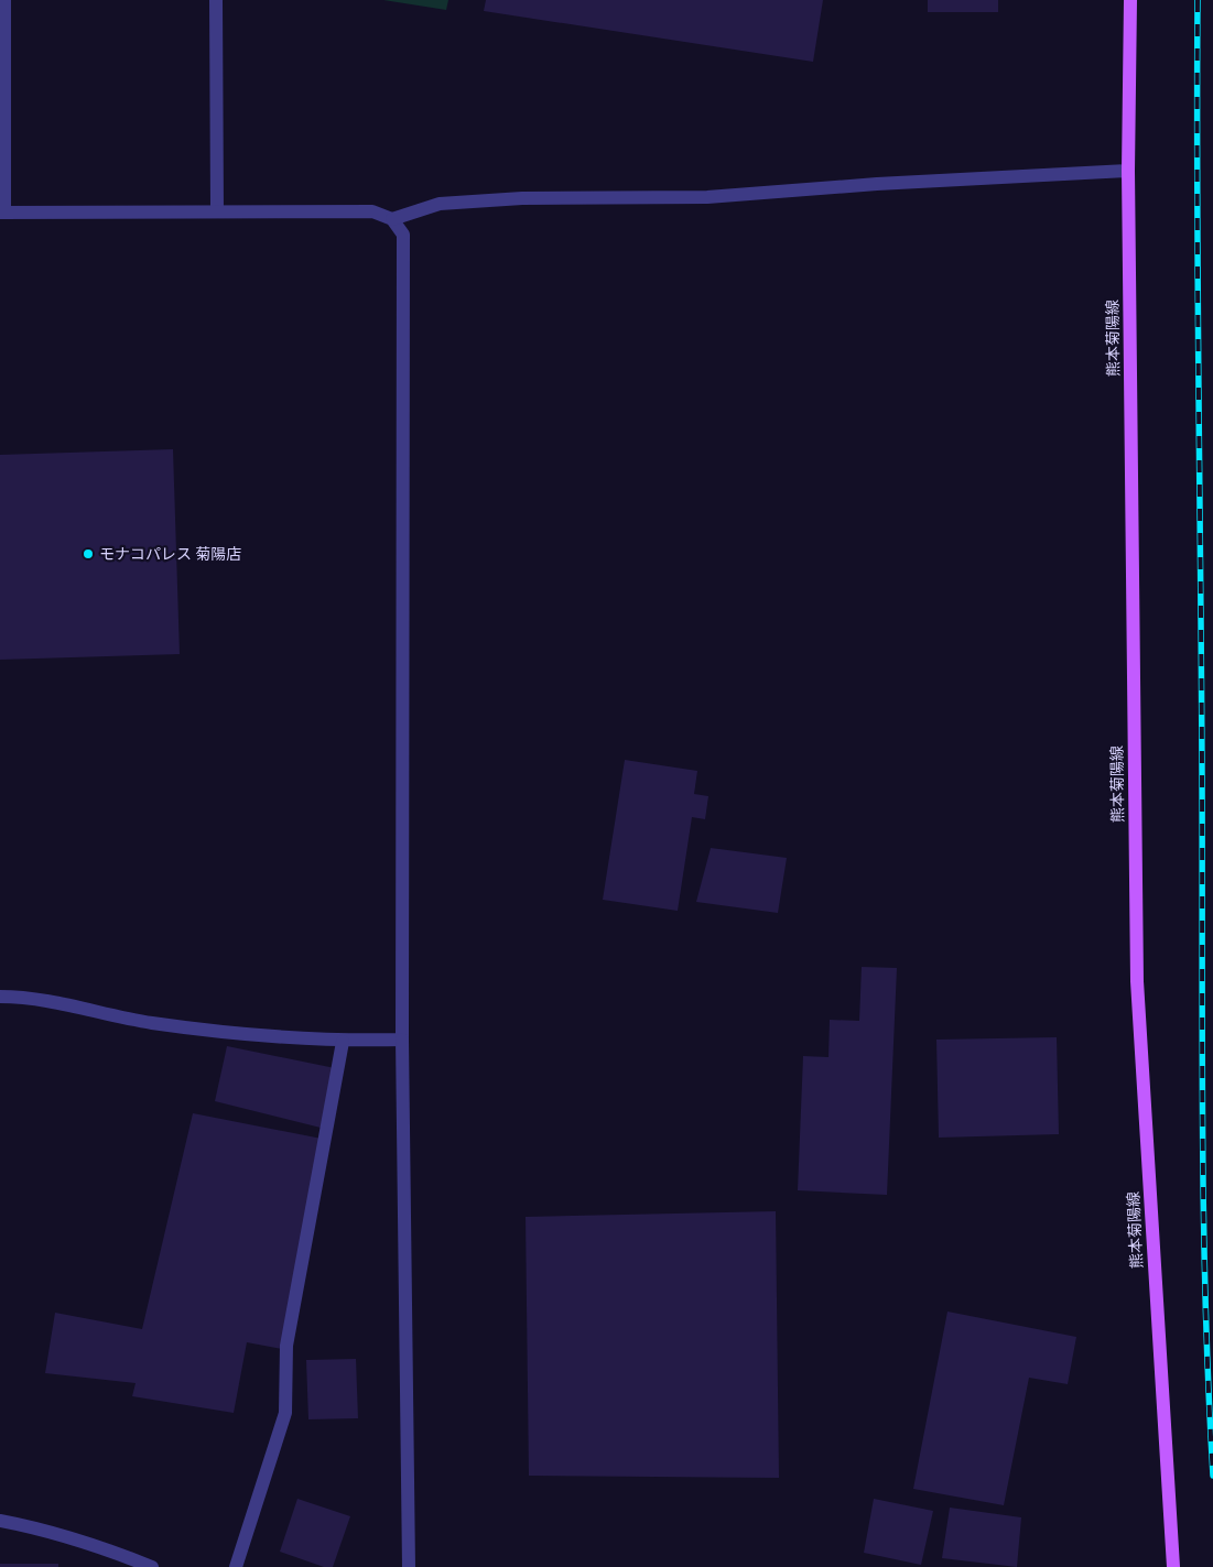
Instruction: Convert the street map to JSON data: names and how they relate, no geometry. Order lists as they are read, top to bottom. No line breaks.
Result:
{"streets":{"main road":["熊本菊陽線"]},"places":["モナコパレス 菊陽店"]}
